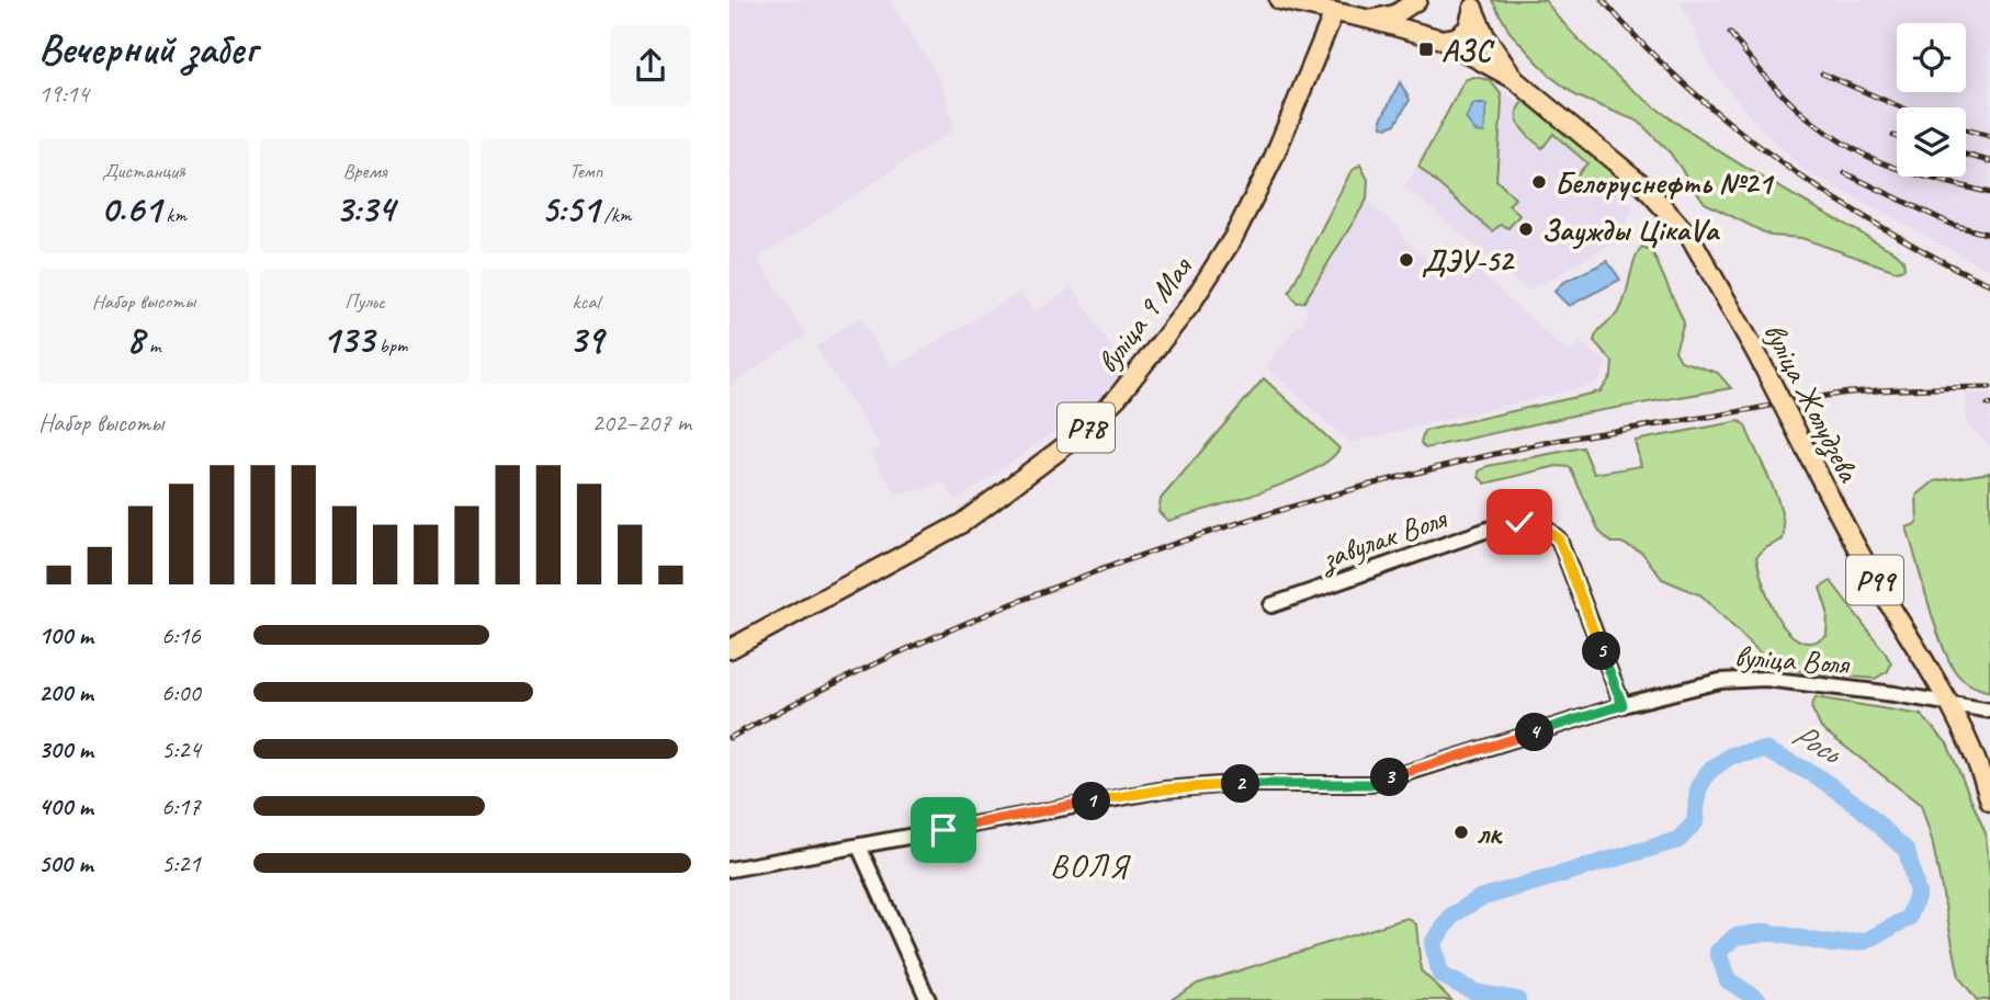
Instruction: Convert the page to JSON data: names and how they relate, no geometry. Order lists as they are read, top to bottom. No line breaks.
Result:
{"streets":{"main road":["вуліца 9 Мая","вуліца Жолудзева","Р78","Р99"],"street":["завулак Воля","вуліца Воля"]},"crossings":[["вуліца Жолудзева","Р99"],["вуліца Жолудзева","вуліца Воля"],["завулак Воля","вуліца Воля"]],"districts":["ВОЛЯ"],"water":["Рось"],"places":{"transit":["АЗС"],"other":["Белоруснефть №21","Заужды ЦікаVа","ДЭУ-52","лк"]},"page":{"heading":["Вечерний забег","19:14"],"stats":[["Дистанция","0.61 km"],["Время","3:34"],["Темп","5:51 /km"],["Набор высоты","8 m"],["Пульс","133 bpm"],["kcal","39"]],"chart":["Набор высоты","202–207 m"],"list":[{"name":"100 m","note":"6:16"},{"name":"200 m","note":"6:00"},{"name":"300 m","note":"5:24"},{"name":"400 m","note":"6:17"},{"name":"500 m","note":"5:21"}],"pins":["5","4","3","2","1"]}}
